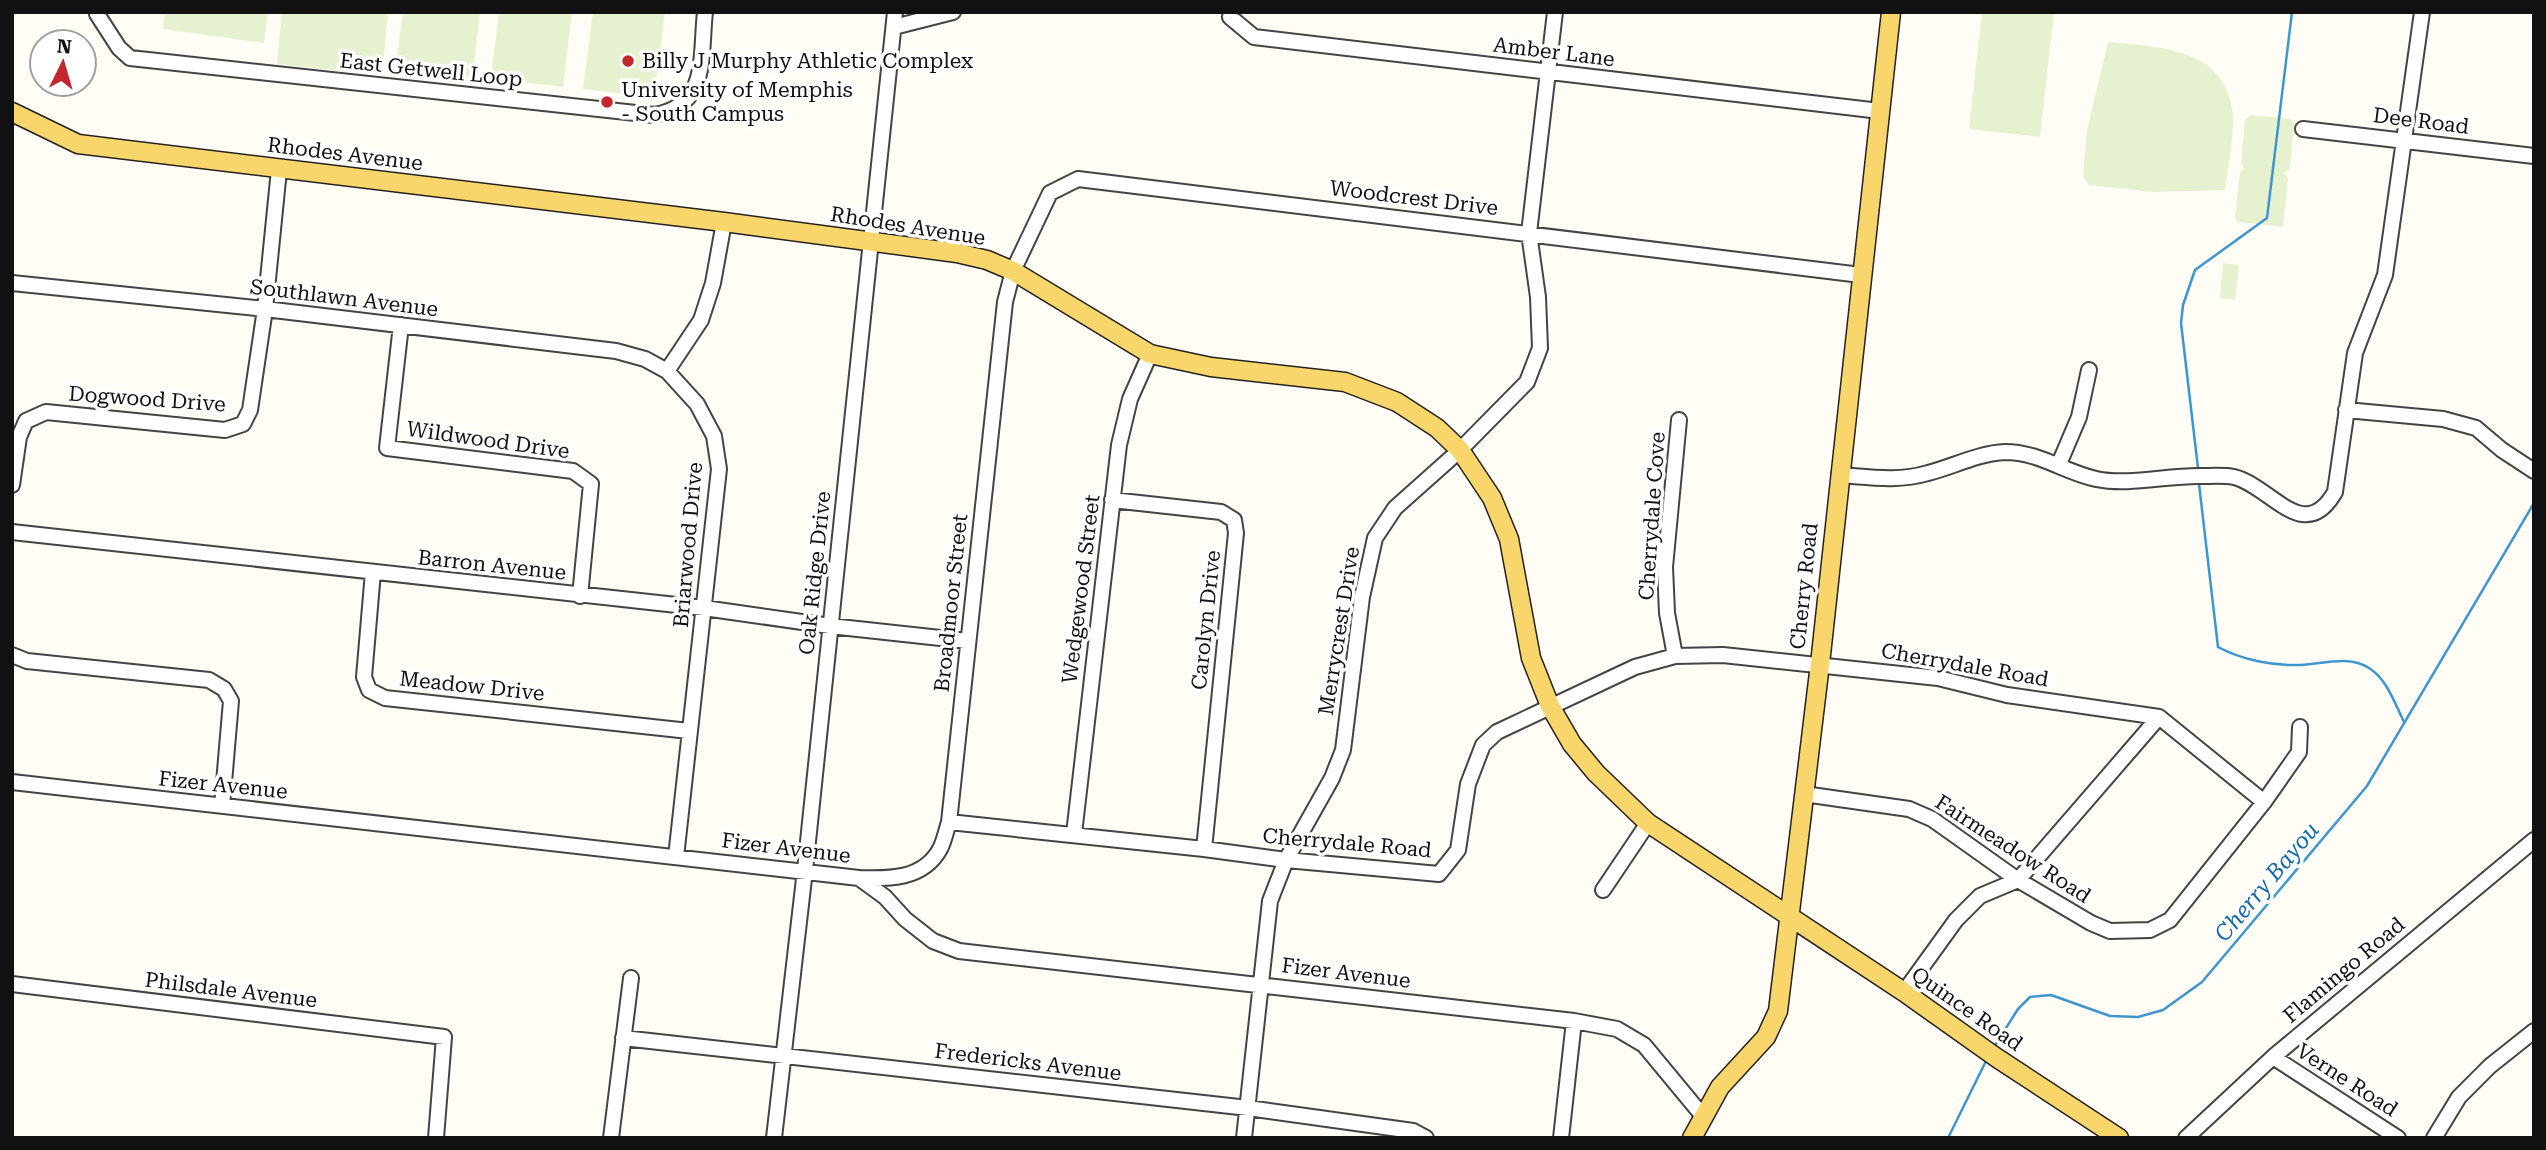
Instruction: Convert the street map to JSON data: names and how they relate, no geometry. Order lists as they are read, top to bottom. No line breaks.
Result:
{"streets":{"main road":["Rhodes Avenue","Cherry Road","Quince Road"],"street":["Amber Lane","East Getwell Loop","Dee Road","Woodcrest Drive","Southlawn Avenue","Dogwood Drive","Wildwood Drive","Cherrydale Cove","Briarwood Drive","Barron Avenue","Oak Ridge Drive","Wedgewood Street","Broadmoor Street","Carolyn Drive","Merrycrest Drive","Cherrydale Road","Meadow Drive","Fizer Avenue","Fairmeadow Road","Flamingo Road","Philsdale Avenue","Fredericks Avenue","Verne Road"]},"crossings":[["Amber Lane","Cherry Road"],["Amber Lane","Merrycrest Drive"],["Rhodes Avenue","Woodcrest Drive"],["Rhodes Avenue","Dogwood Drive"],["Rhodes Avenue","Oak Ridge Drive"],["Rhodes Avenue","Cherry Road"],["Rhodes Avenue","Wedgewood Street"],["Rhodes Avenue","Broadmoor Street"],["Rhodes Avenue","Merrycrest Drive"],["Rhodes Avenue","Cherrydale Road"],["Rhodes Avenue","Quince Road"],["Woodcrest Drive","Cherry Road"],["Woodcrest Drive","Broadmoor Street"],["Woodcrest Drive","Merrycrest Drive"],["Southlawn Avenue","Dogwood Drive"],["Southlawn Avenue","Wildwood Drive"],["Southlawn Avenue","Briarwood Drive"],["Wildwood Drive","Barron Avenue"],["Cherrydale Cove","Cherrydale Road"],["Briarwood Drive","Barron Avenue"],["Briarwood Drive","Meadow Drive"],["Briarwood Drive","Fizer Avenue"],["Barron Avenue","Oak Ridge Drive"],["Barron Avenue","Broadmoor Street"],["Barron Avenue","Meadow Drive"],["Oak Ridge Drive","Fizer Avenue"],["Oak Ridge Drive","Fredericks Avenue"],["Cherry Road","Cherrydale Road"],["Cherry Road","Fizer Avenue"],["Cherry Road","Fairmeadow Road"],["Cherry Road","Quince Road"],["Wedgewood Street","Carolyn Drive"],["Wedgewood Street","Cherrydale Road"],["Broadmoor Street","Cherrydale Road"],["Broadmoor Street","Fizer Avenue"],["Carolyn Drive","Cherrydale Road"],["Merrycrest Drive","Cherrydale Road"],["Merrycrest Drive","Fizer Avenue"],["Merrycrest Drive","Fredericks Avenue"],["Flamingo Road","Verne Road"]],"water":["Cherry Bayou"],"places":["Billy J Murphy Athletic Complex","University of Memphis - South Campus"],"north":"top"}
